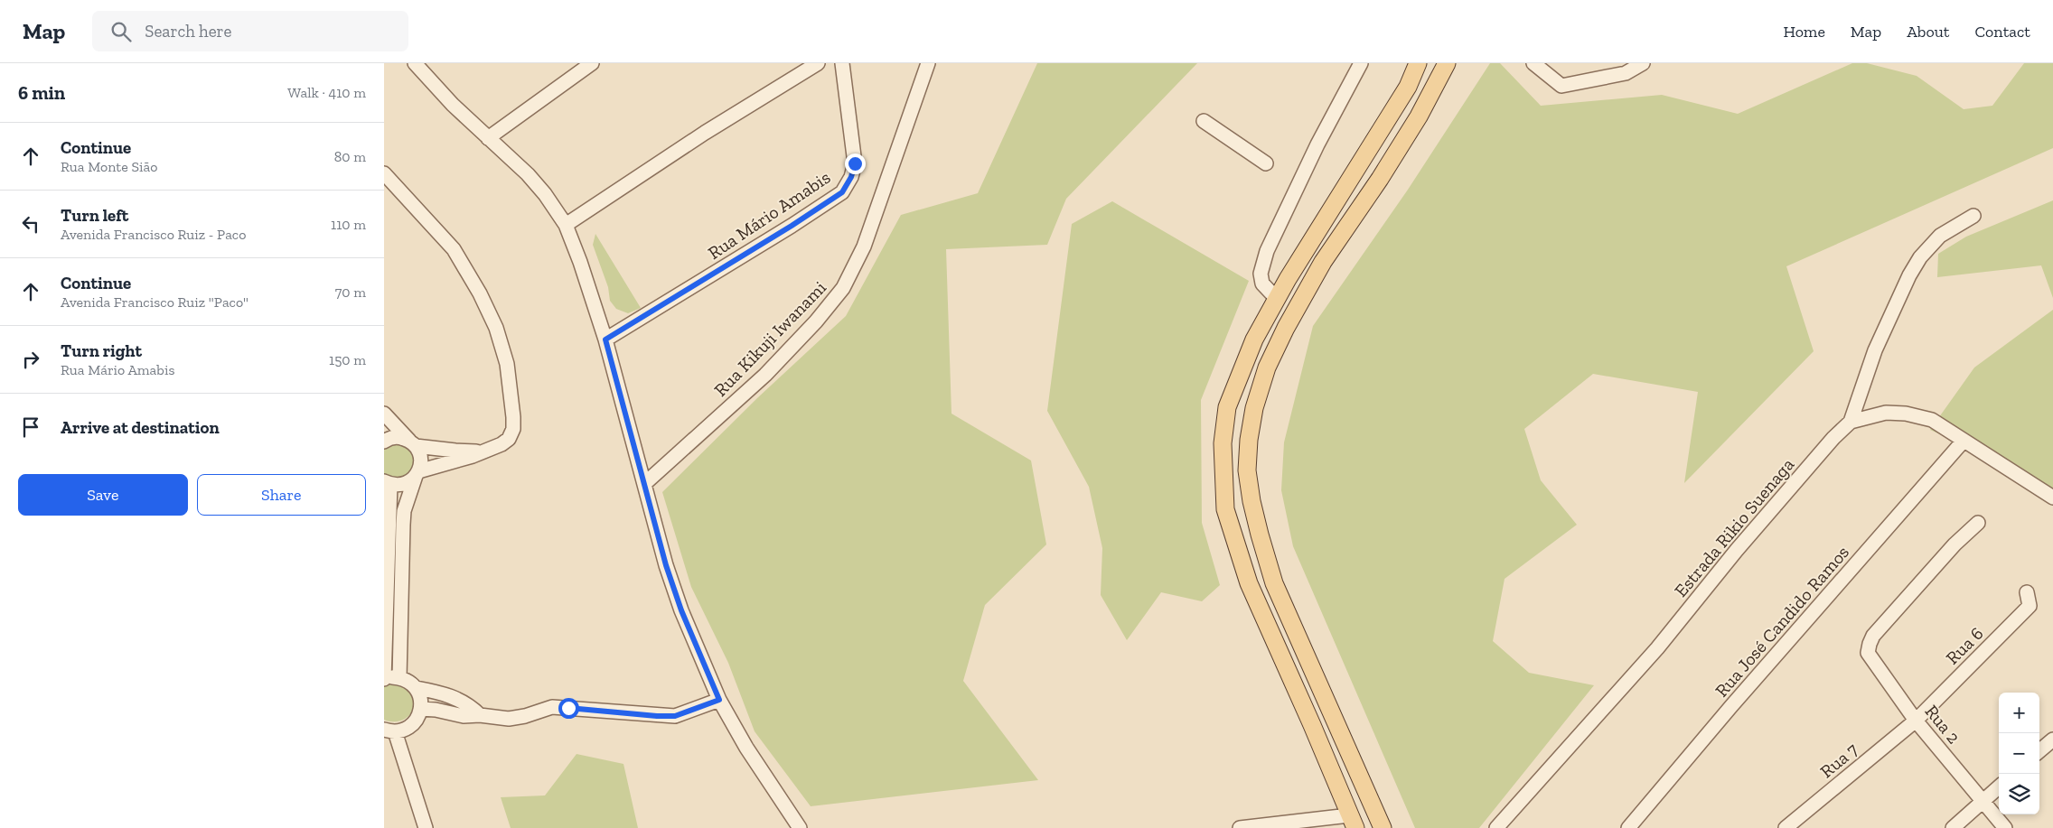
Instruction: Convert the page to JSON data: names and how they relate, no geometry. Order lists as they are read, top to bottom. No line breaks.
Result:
{"streets":{"street":["Rua Mário Amabis","Rua Kikuji Iwanami","Estrada Rikio Suenaga","Rua José Candido Ramos","Rua 6","Rua 2","Rua 7"]},"crossings":[["Estrada Rikio Suenaga","Rua José Candido Ramos"],["Rua 6","Rua 2"],["Rua 6","Rua 7"],["Rua 2","Rua 7"]],"page":{"header":"Map","search":"Search here","nav":["Home","Map","About","Contact"],"heading":["6 min","Walk · 410 m"],"list":[["Continue","Rua Monte Sião","80 m"],["Turn left","Avenida Francisco Ruiz - Paco","110 m"],["Continue","Avenida Francisco Ruiz \"Paco\"","70 m"],["Turn right","Rua Mário Amabis","150 m"],"Arrive at destination"],"buttons":["Save","Share"],"map_buttons":["+","−"]}}
